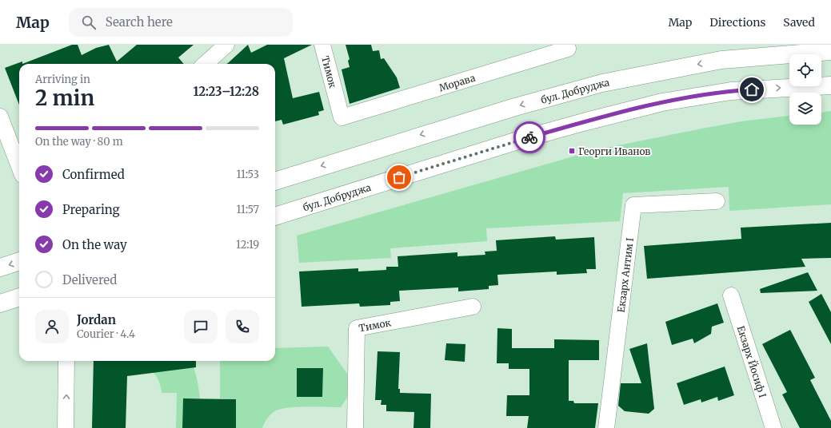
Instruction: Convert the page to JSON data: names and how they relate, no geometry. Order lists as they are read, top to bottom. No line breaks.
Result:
{"streets":{"main road":["бул. Добруджа"],"street":["Тимок","Морава","Екзарх Антим I","Екзарх Йосиф I"]},"crossings":[["Тимок","Морава"]],"places":{"transit":["Георги Иванов"]},"page":{"header":"Map","search":"Search here","nav":["Map","Directions","Saved"],"heading":["2 min","Arriving in","12:23–12:28"],"panel":["Jordan","Courier · 4.4"],"bar":"On the way · 80 m","list":[["Confirmed","11:53"],["Preparing","11:57"],["On the way","12:19"],"Delivered"]}}
